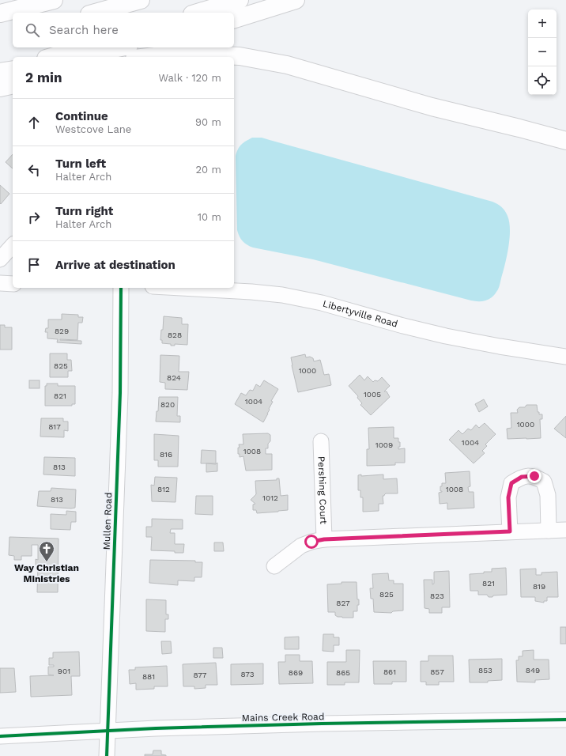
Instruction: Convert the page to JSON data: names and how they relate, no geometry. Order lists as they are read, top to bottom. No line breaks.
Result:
{"streets":{"street":["Libertyville Road","Pershing Court","Mullen Road","Mains Creek Road"]},"crossings":[["Mullen Road","Mains Creek Road"]],"places":{"church":["Way Christian Ministries"]},"house_numbers":["829","828","825","1000","824","1005","821","1004","820","1000","817","1004","1009","1008","816","813","812","1008","1012","813","821","819","825","823","827","853","849","901","861","857","869","865","873","877","881"],"page":{"map_buttons":["+","−"],"search":"Search here","heading":["2 min","Walk · 120 m"],"list":[["Continue","Westcove Lane","90 m"],["Turn left","Halter Arch","20 m"],["Turn right","Halter Arch","10 m"],"Arrive at destination"]}}
